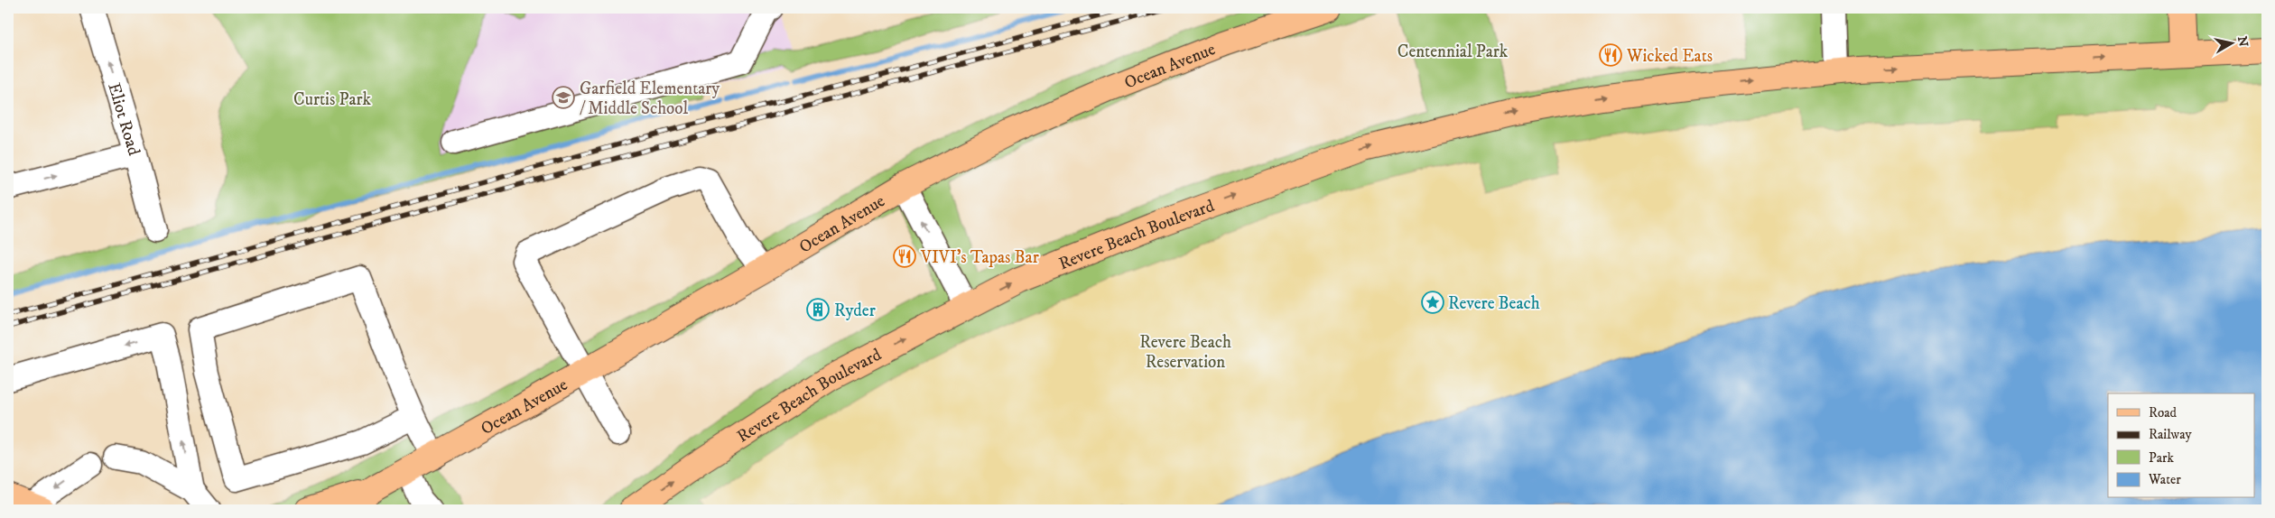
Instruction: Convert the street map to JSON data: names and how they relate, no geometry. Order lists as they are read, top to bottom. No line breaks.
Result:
{"streets":{"main road":["Ocean Avenue","Revere Beach Boulevard"],"street":["Eliot Road"]},"one_way":["Eliot Road","Revere Beach Boulevard"],"parks":["Centennial Park","Curtis Park","Revere Beach Reservation"],"places":{"restaurant":["Wicked Eats","VIVI’s Tapas Bar"],"school or university":["Garfield Elementary / Middle School"],"place":["Revere Beach"],"building":["Ryder"]},"legend":["Road","Railway","Park","Water"],"north":"right"}
